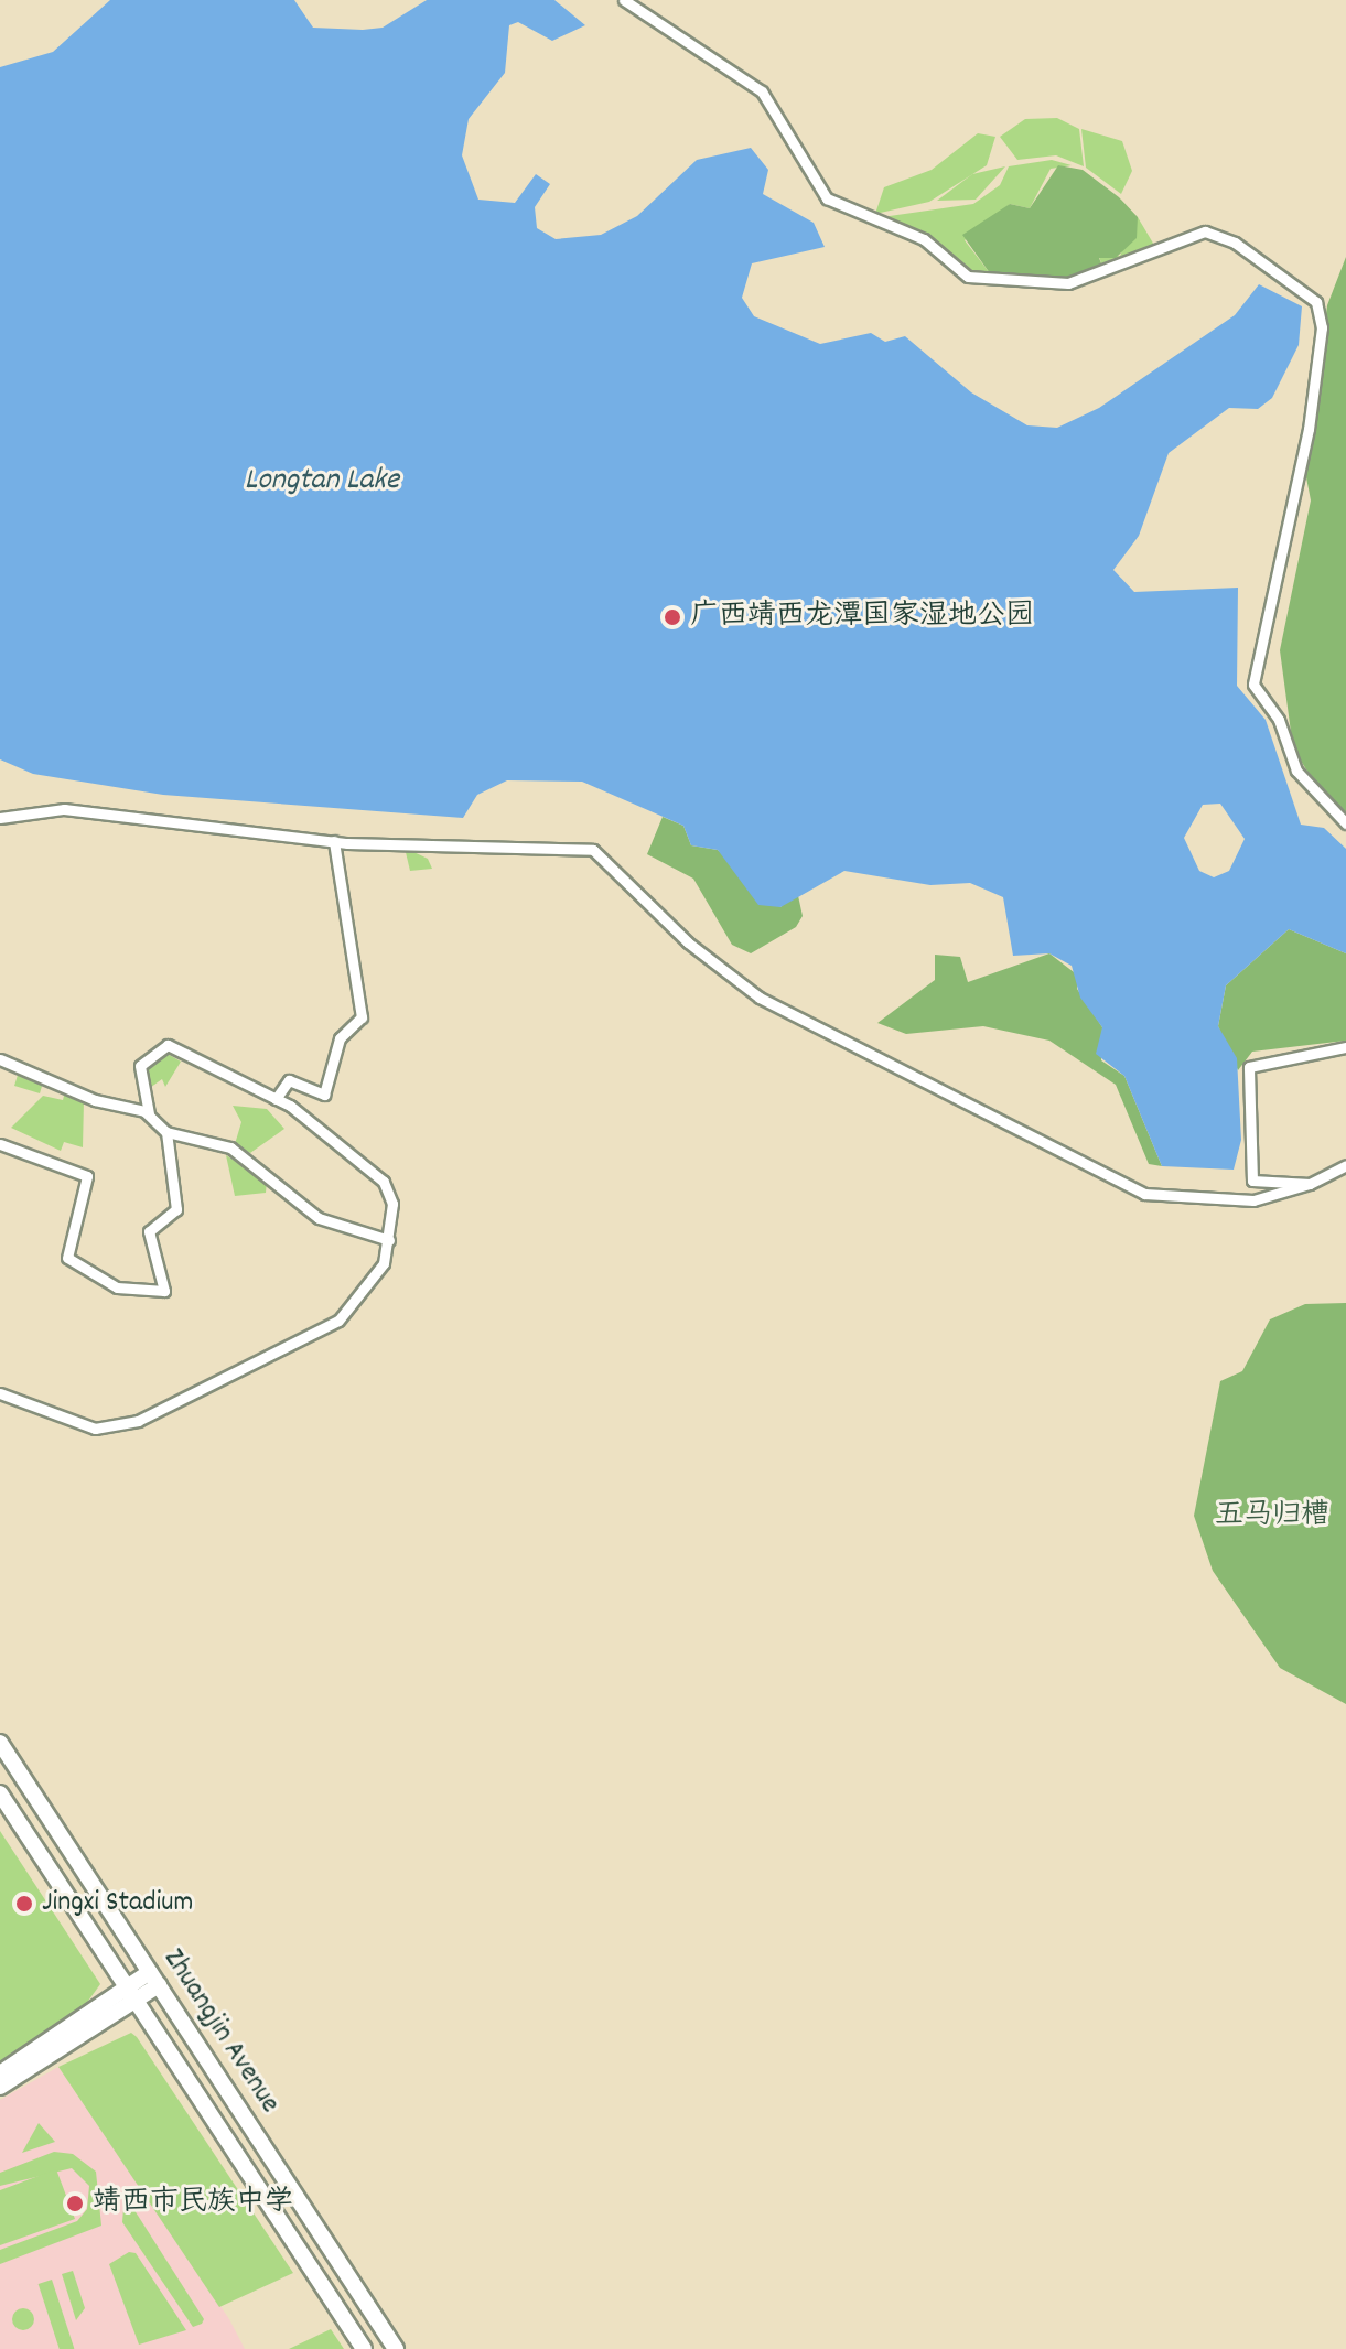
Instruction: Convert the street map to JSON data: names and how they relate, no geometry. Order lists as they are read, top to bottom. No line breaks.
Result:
{"streets":{"main road":["Zhuangjin Avenue"]},"water":["Longtan Lake"],"parks":["五马归槽"],"places":["广西靖西龙潭国家湿地公园","Jingxi Stadium","靖西市民族中学"]}
